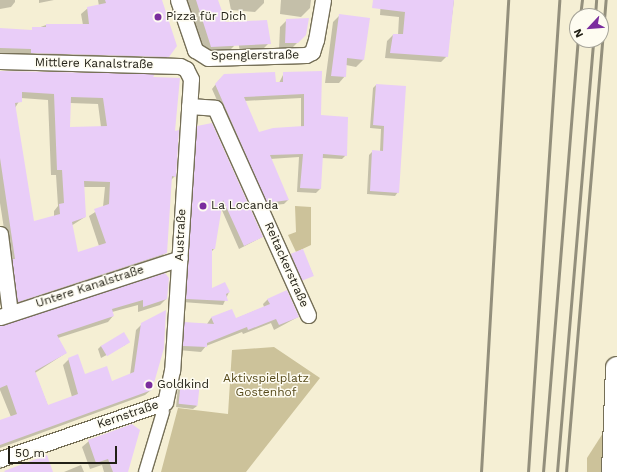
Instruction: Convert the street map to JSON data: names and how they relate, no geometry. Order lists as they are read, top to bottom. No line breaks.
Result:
{"streets":{"street":["Spenglerstraße","Mittlere Kanalstraße","Austraße","Reitackerstraße","Untere Kanalstraße","Kernstraße"]},"crossings":[["Mittlere Kanalstraße","Austraße"],["Austraße","Reitackerstraße"],["Austraße","Untere Kanalstraße"],["Austraße","Kernstraße"]],"parks":["Aktivspielplatz Gostenhof"],"places":["Pizza für Dich","La Locanda","Goldkind"],"scale_bar":"50 m","north":"bottom left"}
